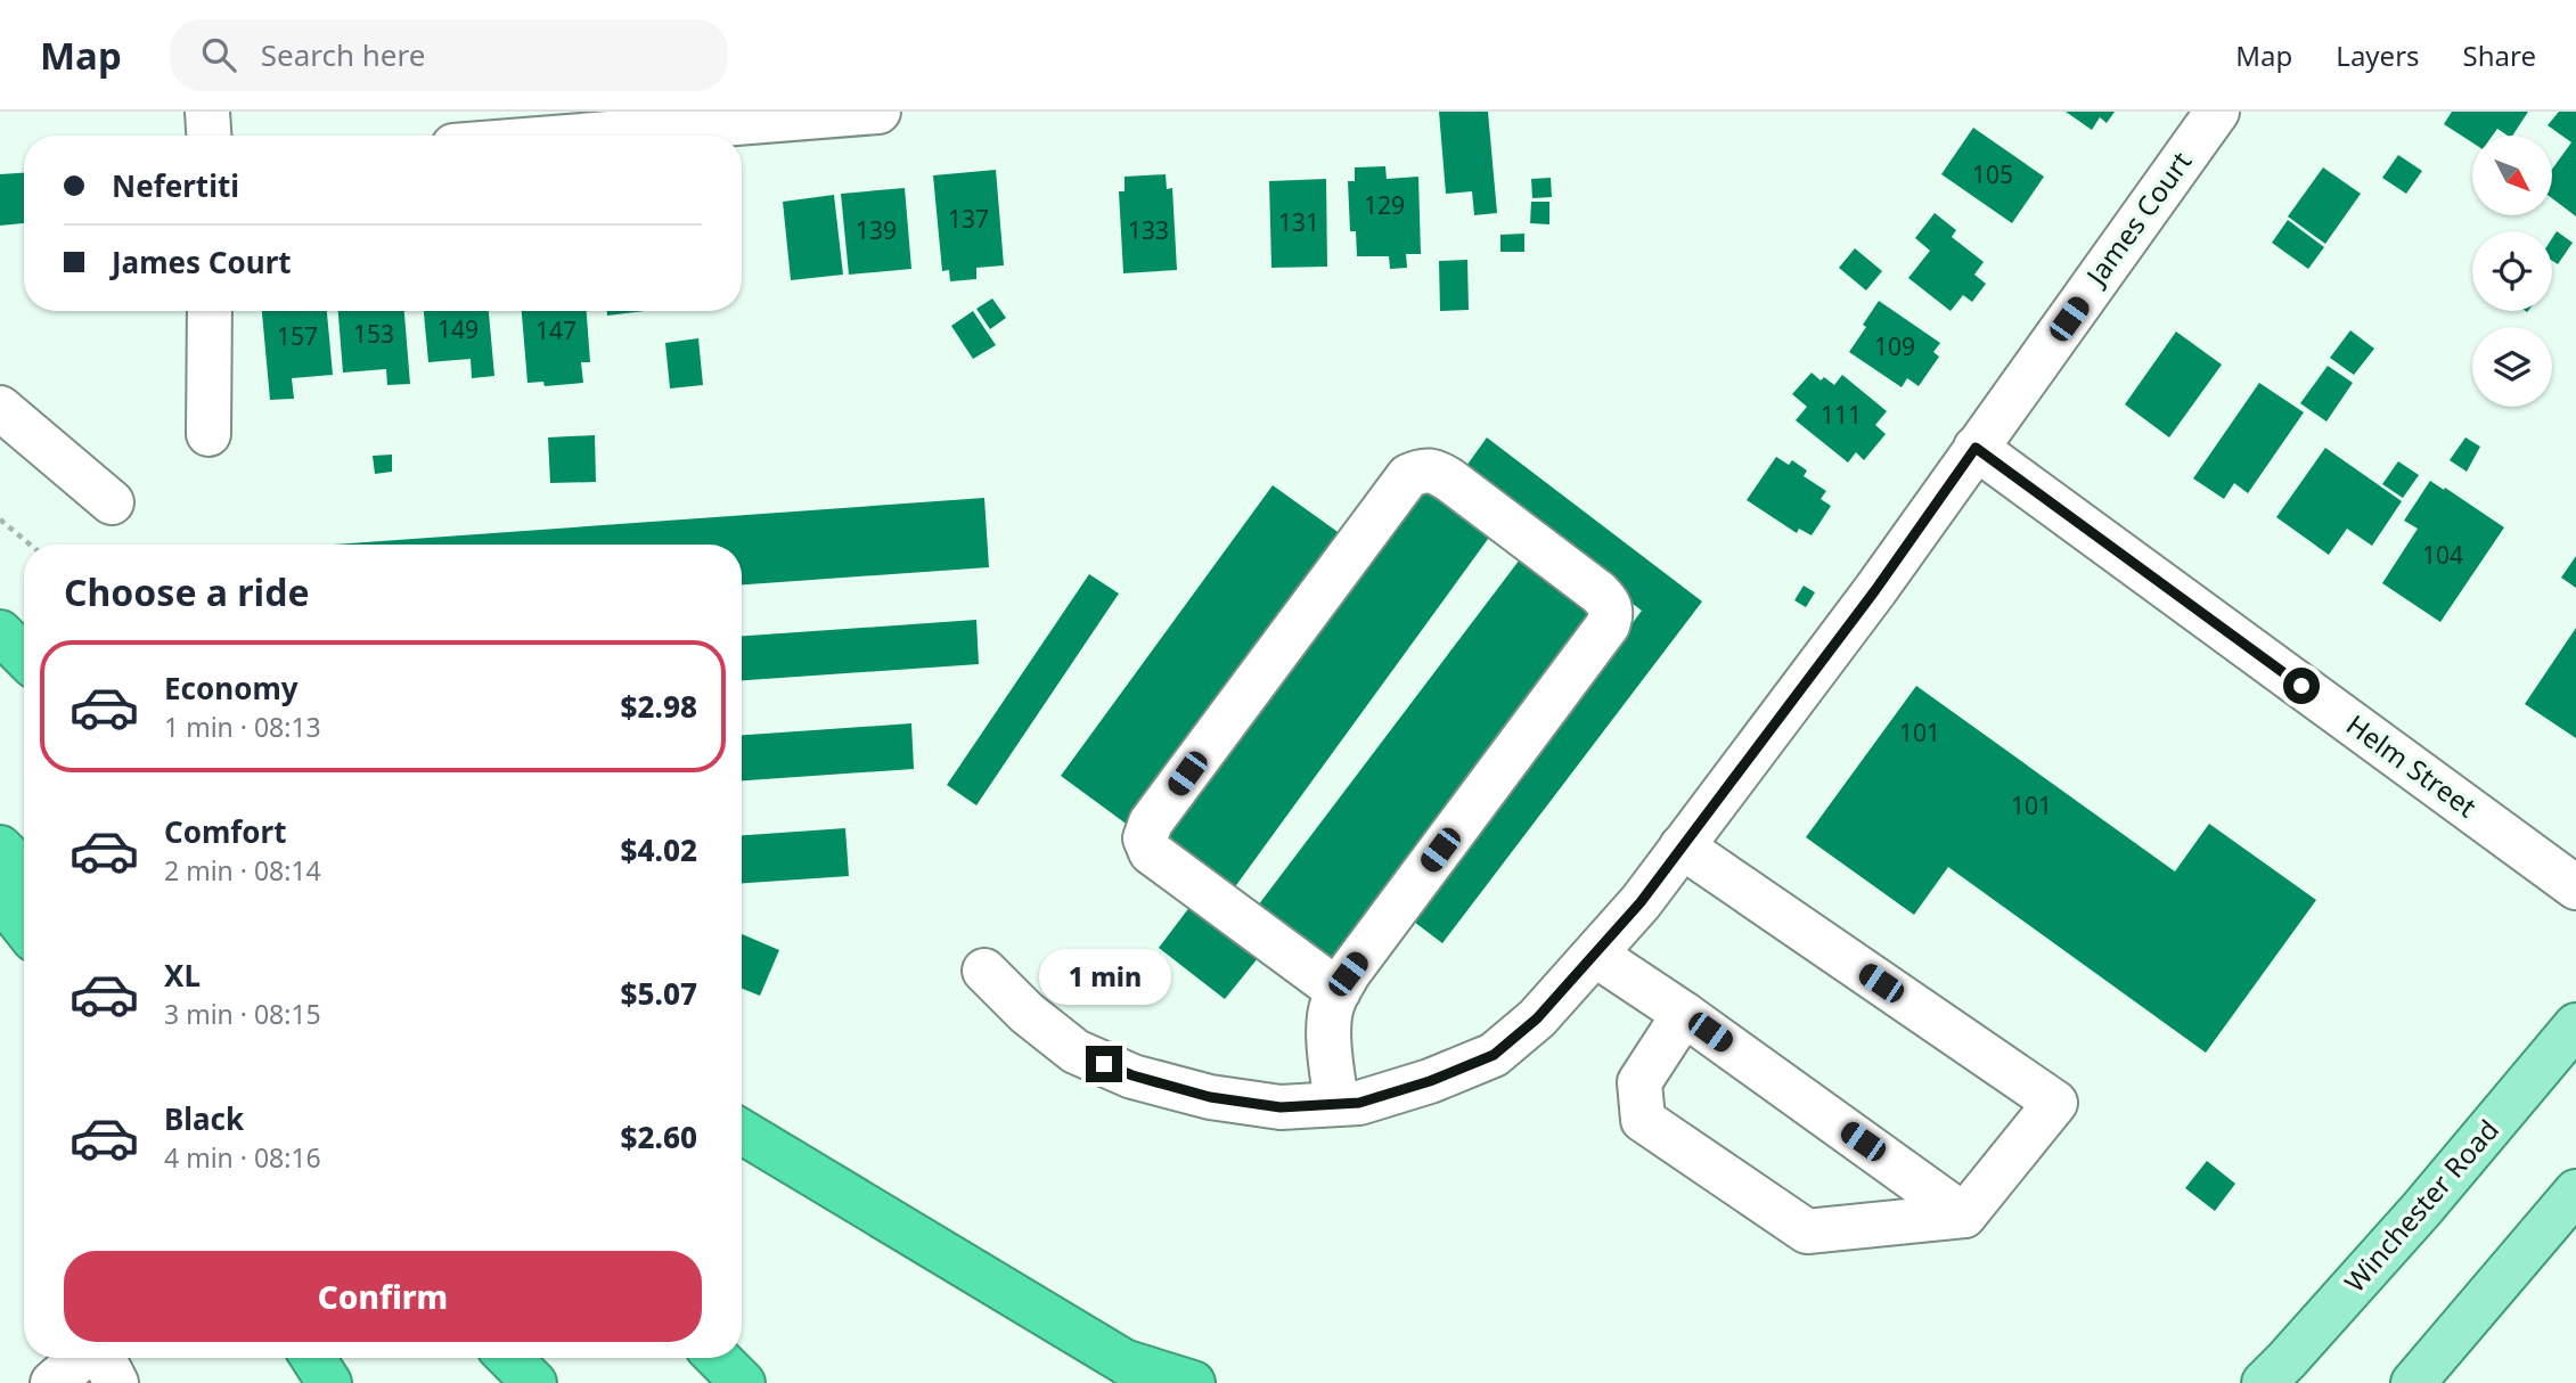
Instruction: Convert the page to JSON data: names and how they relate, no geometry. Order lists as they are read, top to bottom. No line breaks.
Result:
{"streets":{"main road":["Winchester Road"],"street":["James Court","Helm Street"]},"crossings":[["James Court","Helm Street"]],"house_numbers":["105","129","137","131","139","133","149","147","153","157","109","111","104","101","101"],"north":"bottom right","page":{"header":"Map","search":"Search here","nav":["Map","Layers","Share"],"banner":["Nefertiti","James Court"],"heading":"Choose a ride","list":[{"name":"Economy","note":"1 min · 08:13","value":"$2.98"},{"name":"Comfort","note":"2 min · 08:14","value":"$4.02"},{"name":"XL","note":"3 min · 08:15","value":"$5.07"},{"name":"Black","note":"4 min · 08:16","value":"$2.60"}],"bubble":"1 min","buttons":"Confirm"}}
